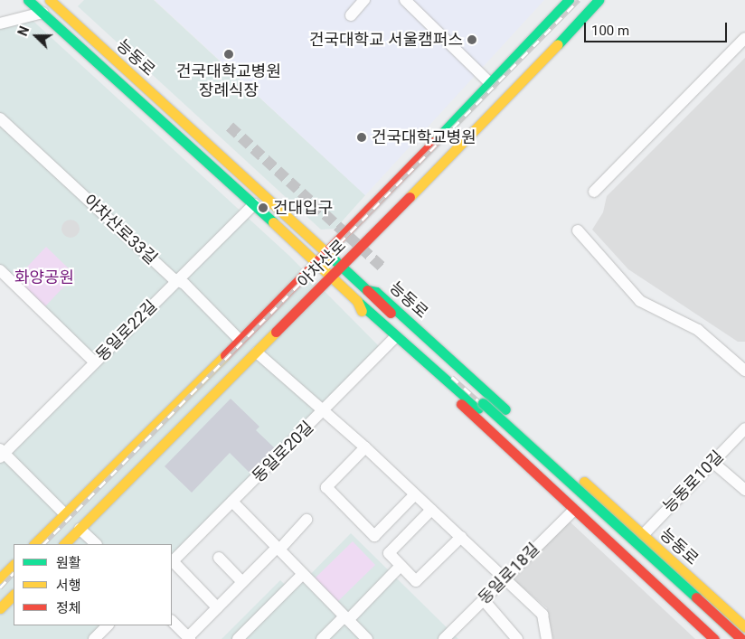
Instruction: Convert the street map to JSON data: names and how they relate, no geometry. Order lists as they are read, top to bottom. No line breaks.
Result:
{"streets":{"main road":["능동로","아차산로"],"street":["아차산로33길","동일로22길","동일로20길","능동로10길","동일로18길"]},"crossings":[["능동로","아차산로"],["능동로","동일로22길"],["능동로","동일로20길"],["능동로","능동로10길"],["능동로","동일로18길"],["아차산로33길","아차산로"],["아차산로33길","동일로22길"]],"parks":["화양공원"],"places":["건국대학교 서울캠퍼스","건국대학교병원 장례식장","건국대학교병원","건대입구"],"legend":["원활","서행","정체"],"scale_bar":"100 m","north":"left"}
